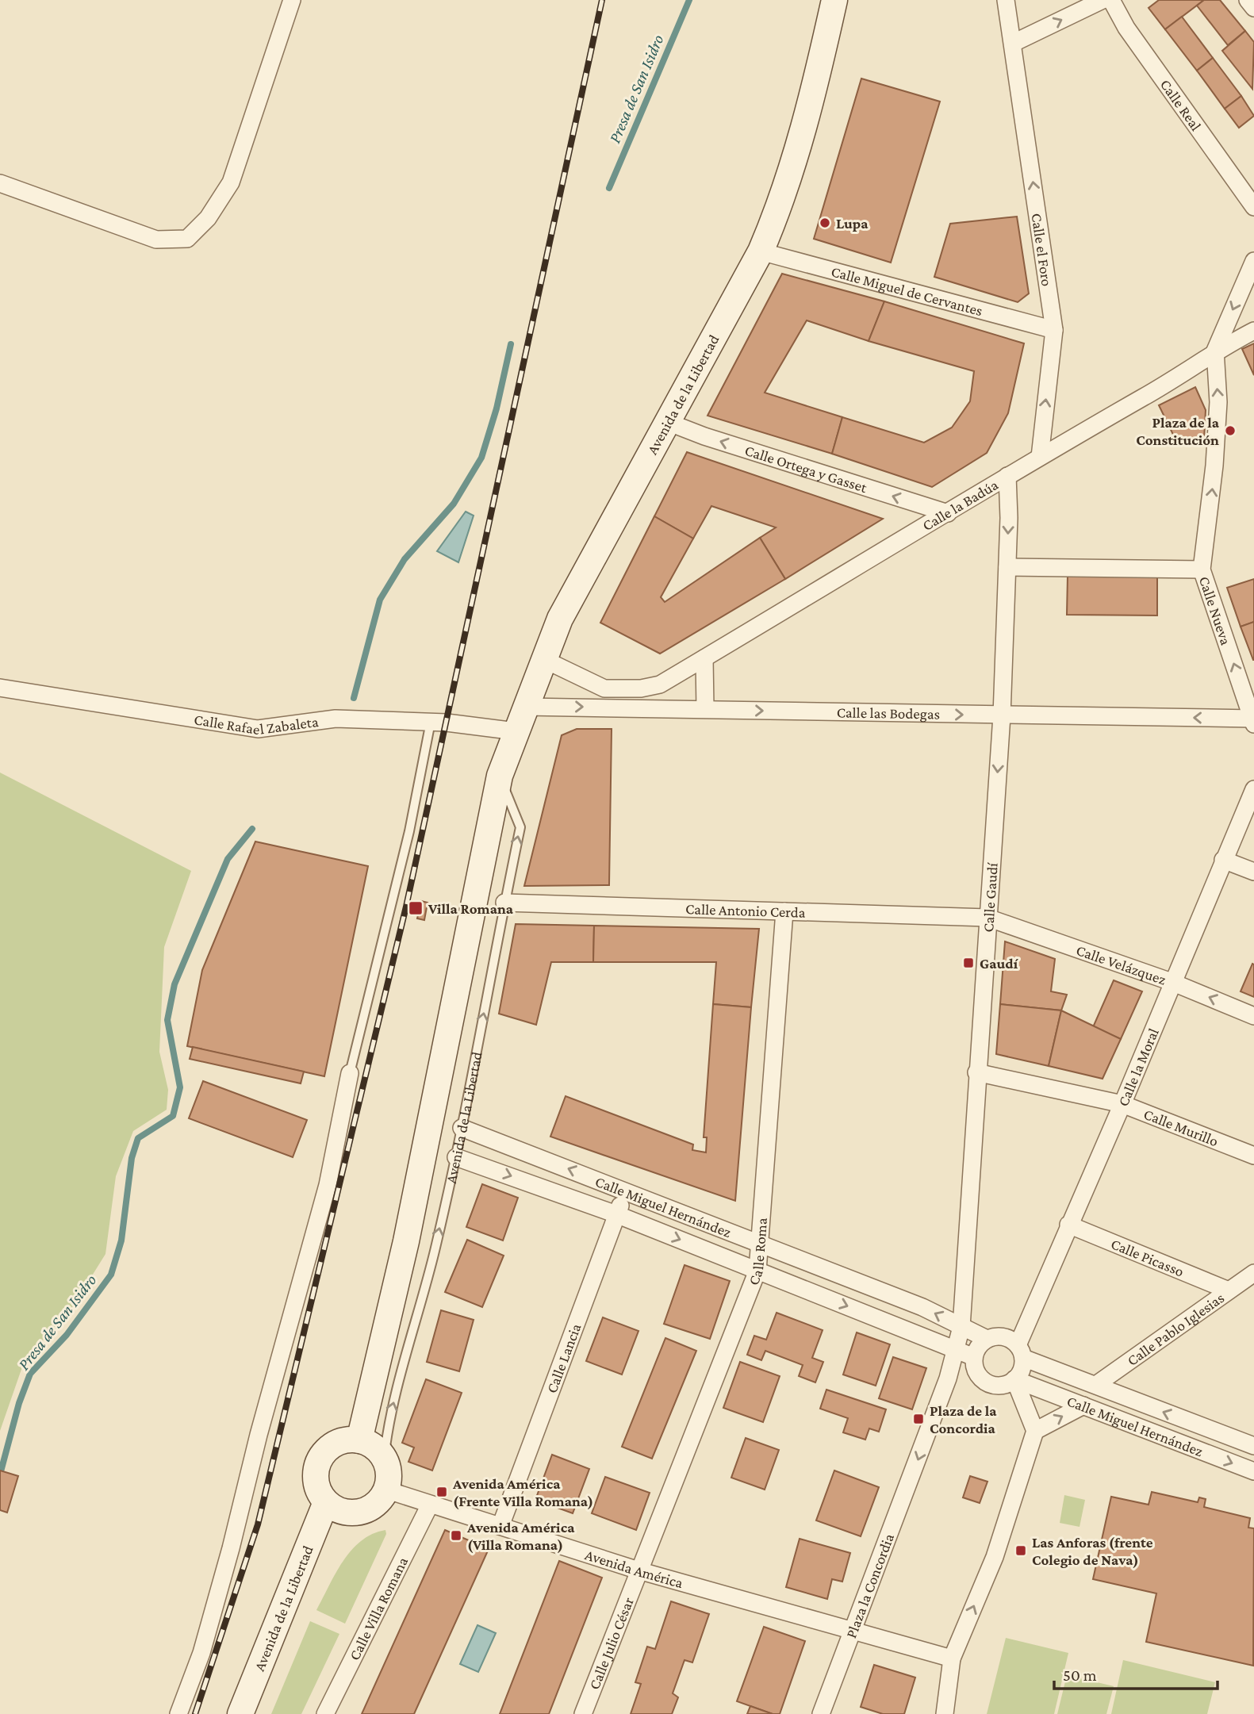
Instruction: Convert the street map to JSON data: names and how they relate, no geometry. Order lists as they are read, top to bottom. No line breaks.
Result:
{"streets":{"main road":["Avenida de la Libertad"],"street":["Calle Real","Calle el Foro","Calle Miguel de Cervantes","Calle Ortega y Gasset","Calle la Badúa","Calle Nueva","Calle las Bodegas","Calle Rafael Zabaleta","Calle Gaudí","Calle Antonio Cerda","Calle Velázquez","Calle la Moral","Calle Murillo","Calle Miguel Hernández","Calle Roma","Calle Picasso","Calle Pablo Iglesias","Calle Lancia","Avenida América","Plaza la Concordia","Calle Villa Romana","Calle Julio César"]},"crossings":[["Calle el Foro","Calle Miguel de Cervantes"],["Calle el Foro","Calle la Badúa"],["Calle Miguel de Cervantes","Avenida de la Libertad"],["Avenida de la Libertad","Calle Ortega y Gasset"],["Avenida de la Libertad","Calle la Badúa"],["Avenida de la Libertad","Calle las Bodegas"],["Avenida de la Libertad","Calle Rafael Zabaleta"],["Avenida de la Libertad","Calle Antonio Cerda"],["Avenida de la Libertad","Calle Miguel Hernández"],["Avenida de la Libertad","Avenida América"],["Calle Ortega y Gasset","Calle la Badúa"],["Calle la Badúa","Calle Nueva"],["Calle la Badúa","Calle Gaudí"],["Calle Nueva","Calle las Bodegas"],["Calle las Bodegas","Calle Gaudí"],["Calle Gaudí","Calle Antonio Cerda"],["Calle Gaudí","Calle Velázquez"],["Calle Gaudí","Calle Murillo"],["Calle Gaudí","Calle Miguel Hernández"],["Calle Gaudí","Plaza la Concordia"],["Calle Antonio Cerda","Calle Velázquez"],["Calle Antonio Cerda","Calle Roma"],["Calle Velázquez","Calle la Moral"],["Calle la Moral","Calle Murillo"],["Calle la Moral","Calle Miguel Hernández"],["Calle la Moral","Calle Picasso"],["Calle Miguel Hernández","Calle Roma"],["Calle Miguel Hernández","Calle Pablo Iglesias"],["Calle Miguel Hernández","Calle Lancia"],["Calle Miguel Hernández","Plaza la Concordia"],["Calle Roma","Avenida América"],["Calle Roma","Calle Julio César"],["Calle Picasso","Calle Pablo Iglesias"],["Calle Lancia","Avenida América"],["Avenida América","Plaza la Concordia"],["Avenida América","Calle Villa Romana"],["Avenida América","Calle Julio César"]],"one_way":["Calle el Foro","Calle Ortega y Gasset","Calle Nueva"],"water":["Presa de San Isidro"],"places":{"other":["Lupa","Plaza de la Constitución"],"transit":["Villa Romana","Gaudí","Plaza de la Concordia","Avenida América (Frente Villa Romana)","Avenida América (Villa Romana)","Las Anforas (frente Colegio de Nava)"]},"scale_bar":"50 m"}
